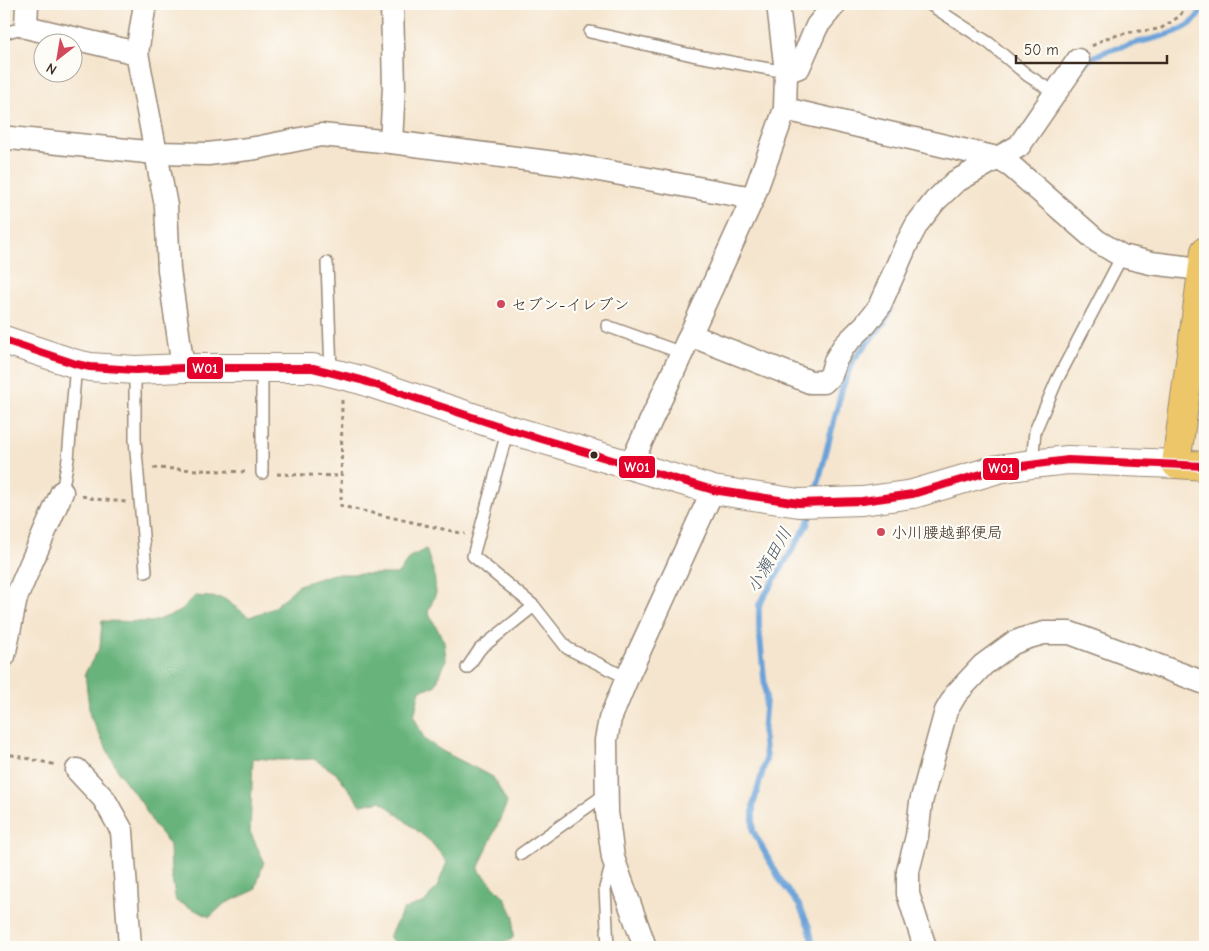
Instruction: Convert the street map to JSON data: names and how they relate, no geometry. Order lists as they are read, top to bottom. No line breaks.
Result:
{"water":["小瀬田川"],"places":["セブン-イレブン","小川腰越郵便局"],"lines":["transit line W01"],"scale_bar":"50 m","north":"bottom left"}
